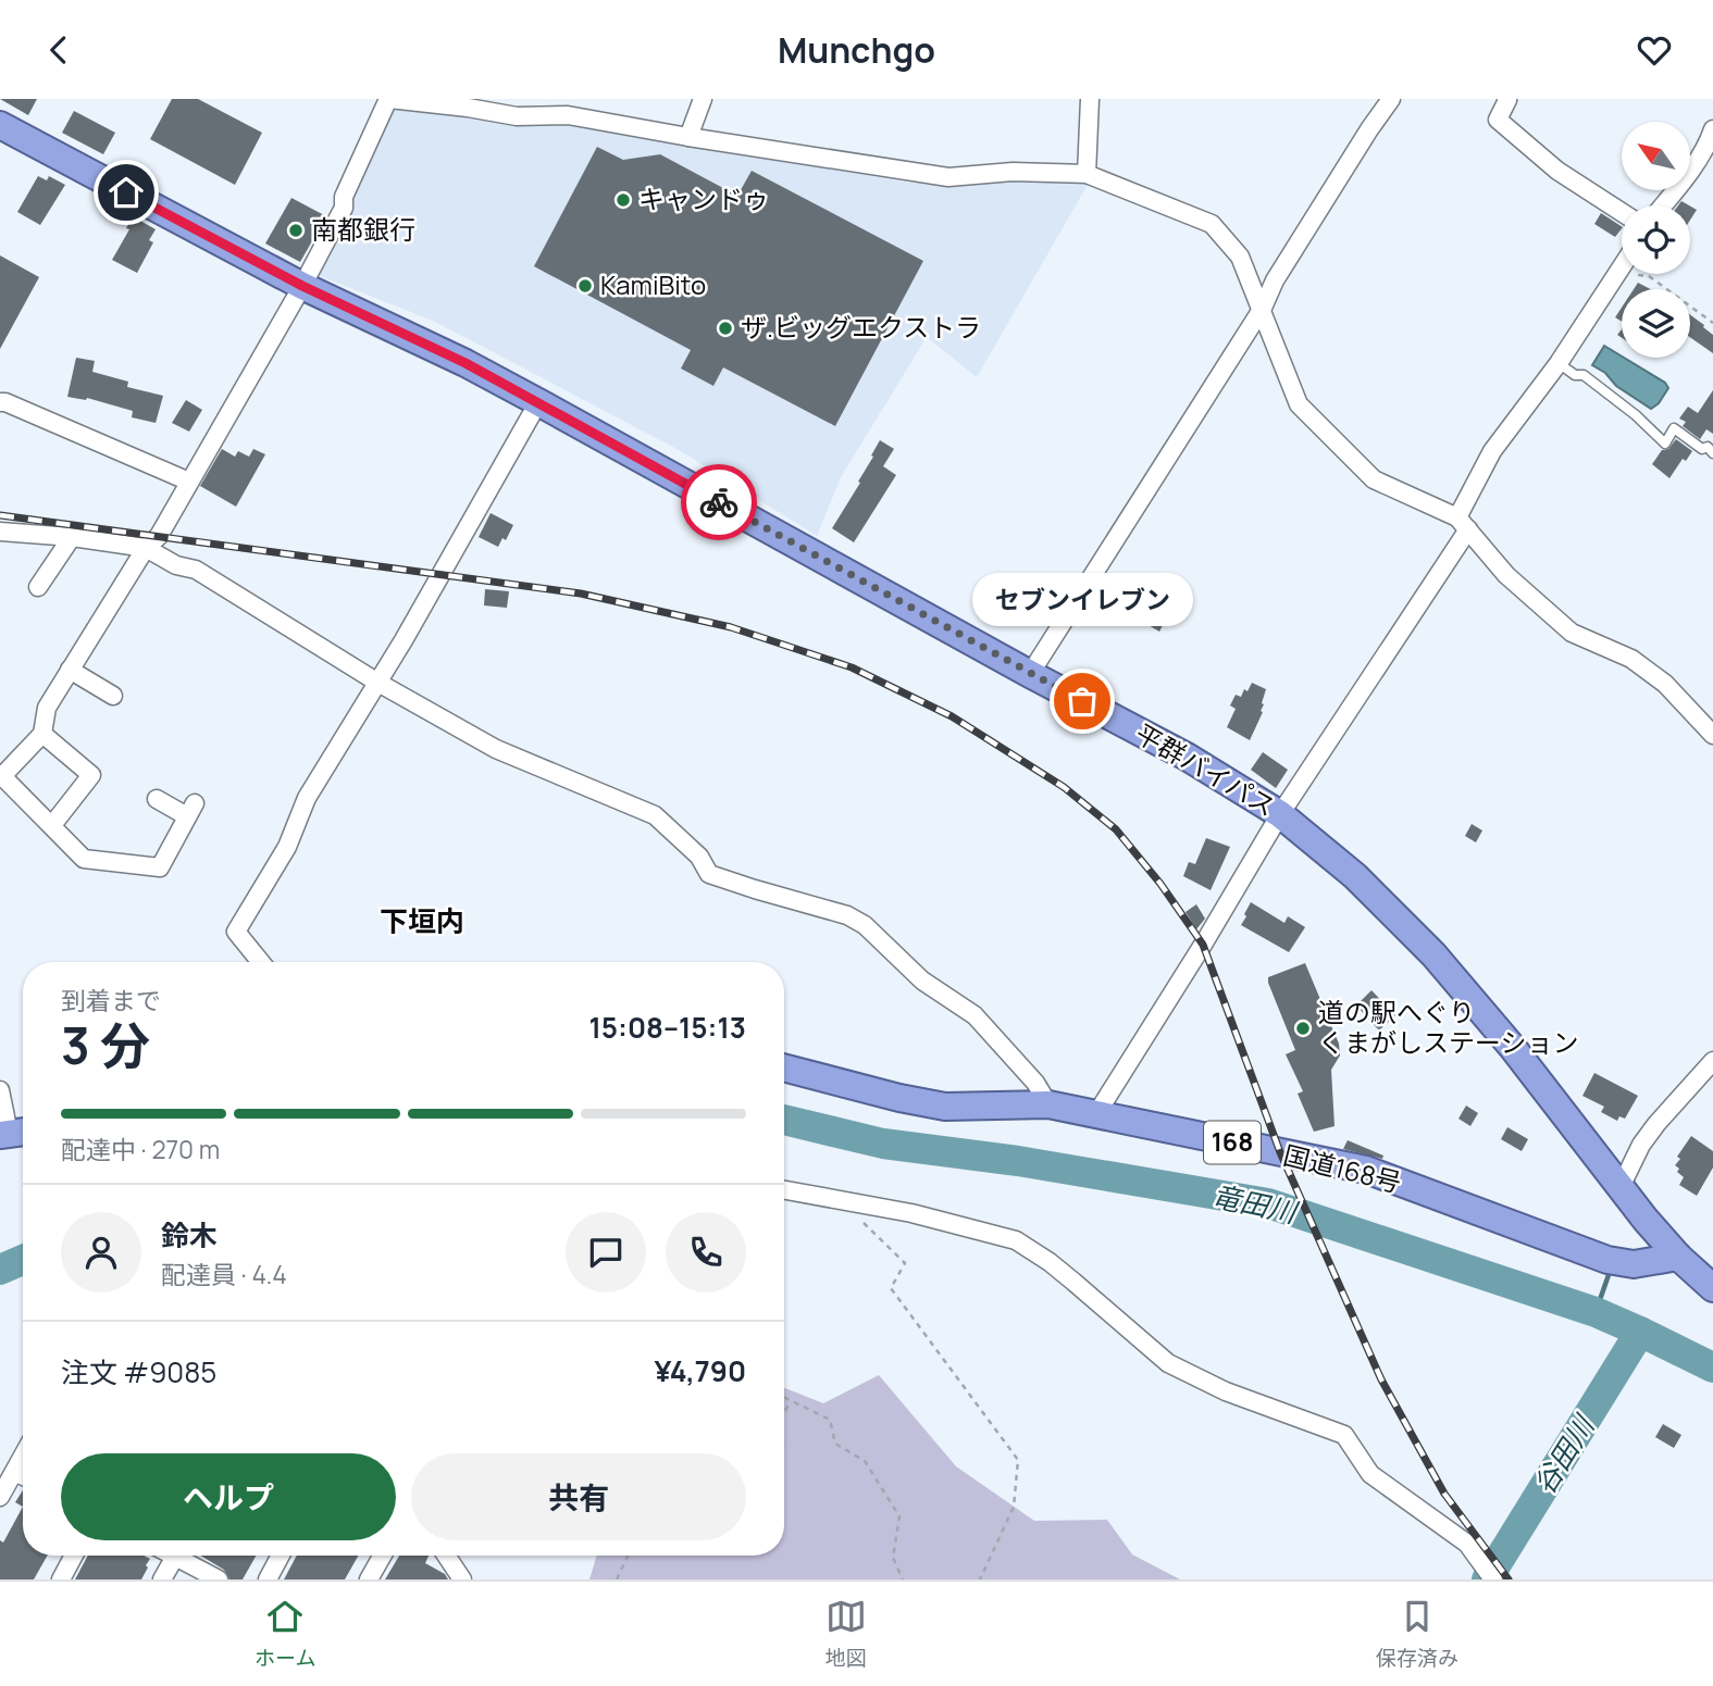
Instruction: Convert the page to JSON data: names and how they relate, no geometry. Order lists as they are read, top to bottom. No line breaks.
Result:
{"streets":{"highway":["平群バイパス","168","国道168号"]},"crossings":[["平群バイパス","国道168号"]],"districts":["下垣内"],"water":["竜田川","谷田川"],"places":["キャンドゥ","南都銀行","KamiBito","ザ.ビッグエクストラ","セブンイレブン","道の駅へぐり くまがしステーション"],"north":"top left","page":{"header":"Munchgo","bubble":"セブンイレブン","heading":["3 分","到着まで","15:08–15:13"],"panel":["鈴木","配達員 · 4.4","注文 #9085","¥4,790"],"bar":"配達中 · 270 m","buttons":["ヘルプ","共有"],"tabs":["ホーム","地図","保存済み"]}}
